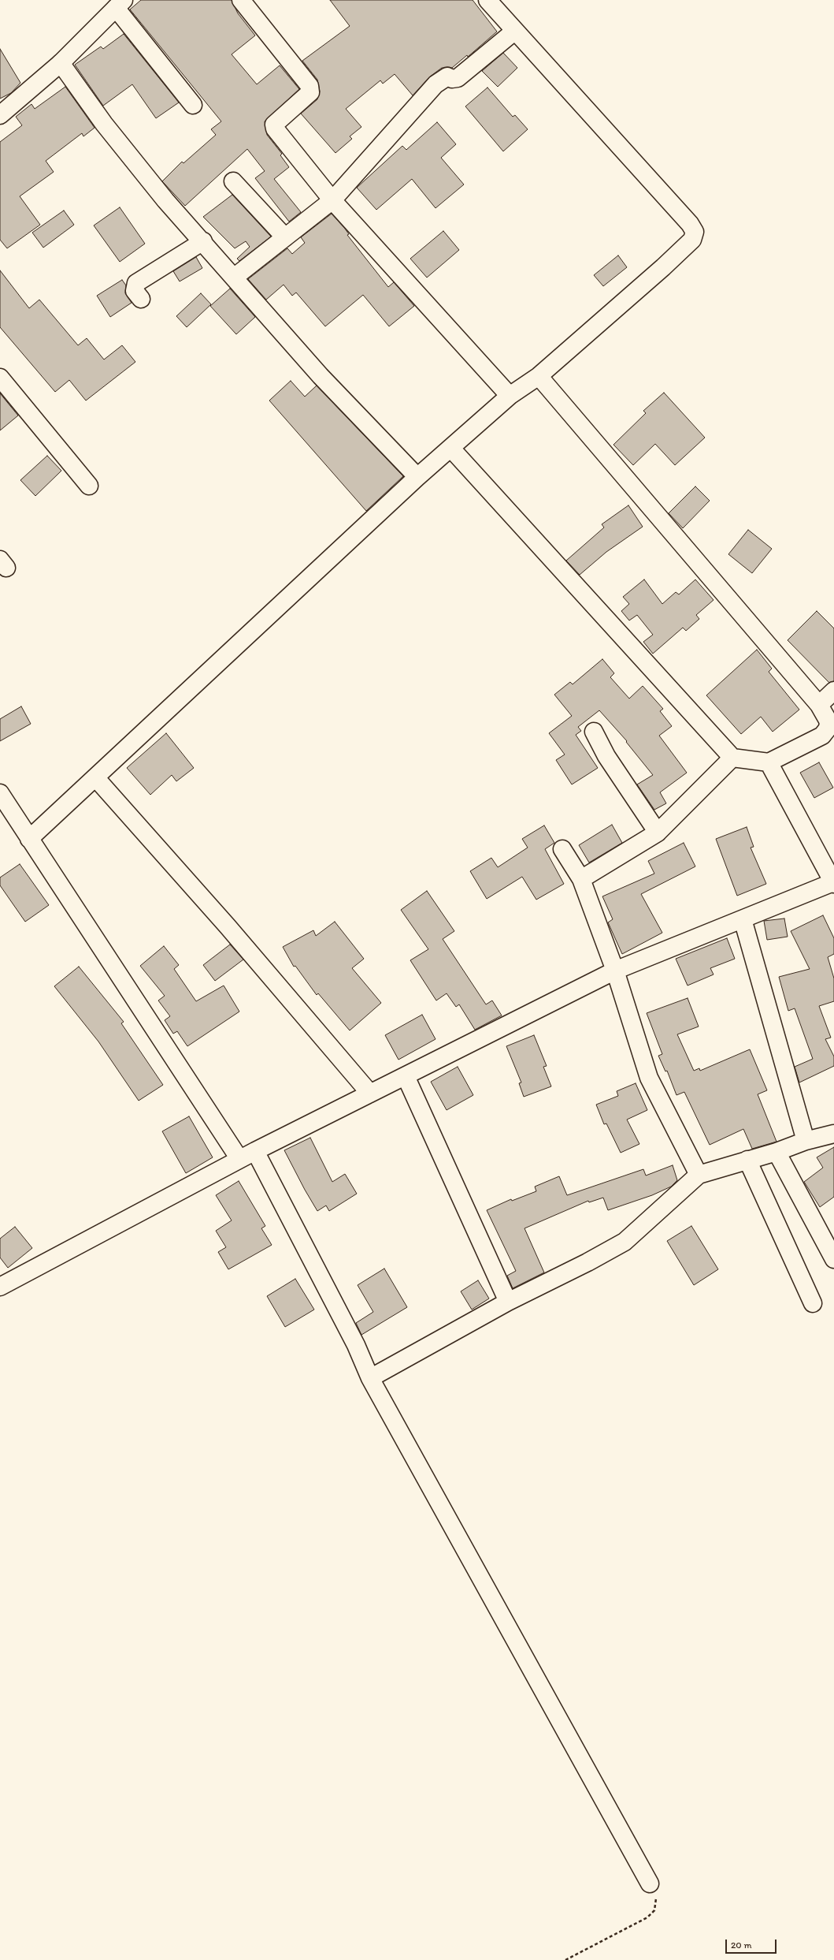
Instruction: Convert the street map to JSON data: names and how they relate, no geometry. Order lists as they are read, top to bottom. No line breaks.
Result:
{"scale_bar":"20 m"}
